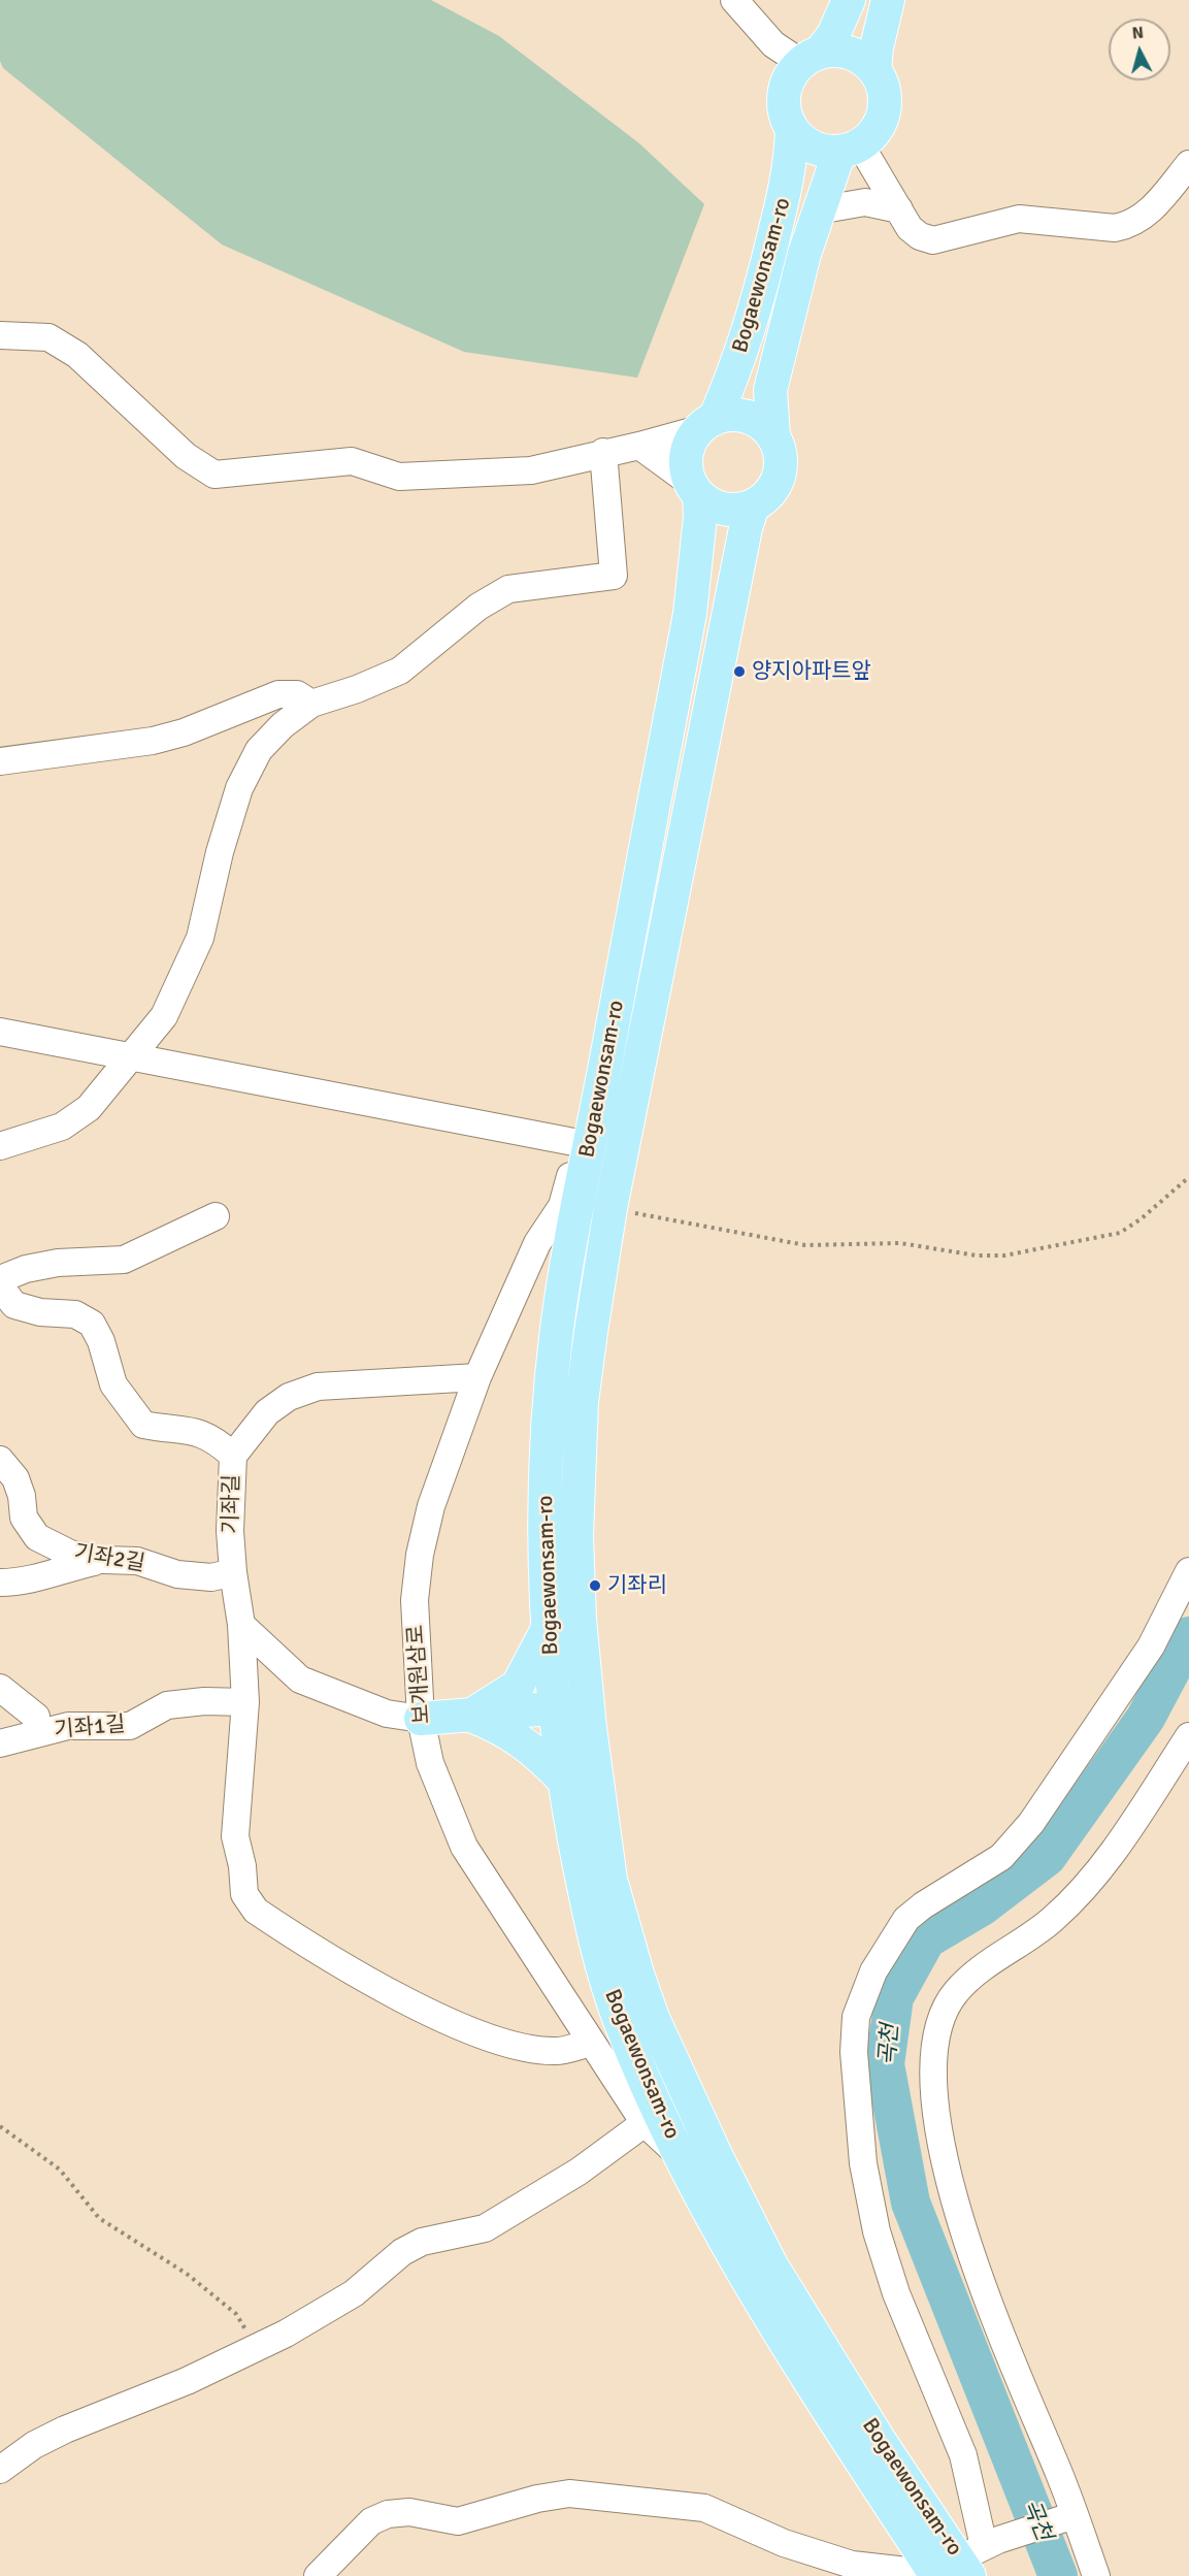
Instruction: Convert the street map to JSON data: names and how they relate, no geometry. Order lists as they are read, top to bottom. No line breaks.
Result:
{"streets":{"main road":["Bogaewonsam-ro"],"street":["기좌길","기좌2길","보개원삼로","기좌1길"]},"crossings":[["Bogaewonsam-ro","보개원삼로"],["기좌길","기좌2길"]],"water":["곡천"],"places":["양지아파트앞","기좌리"],"north":"top"}
